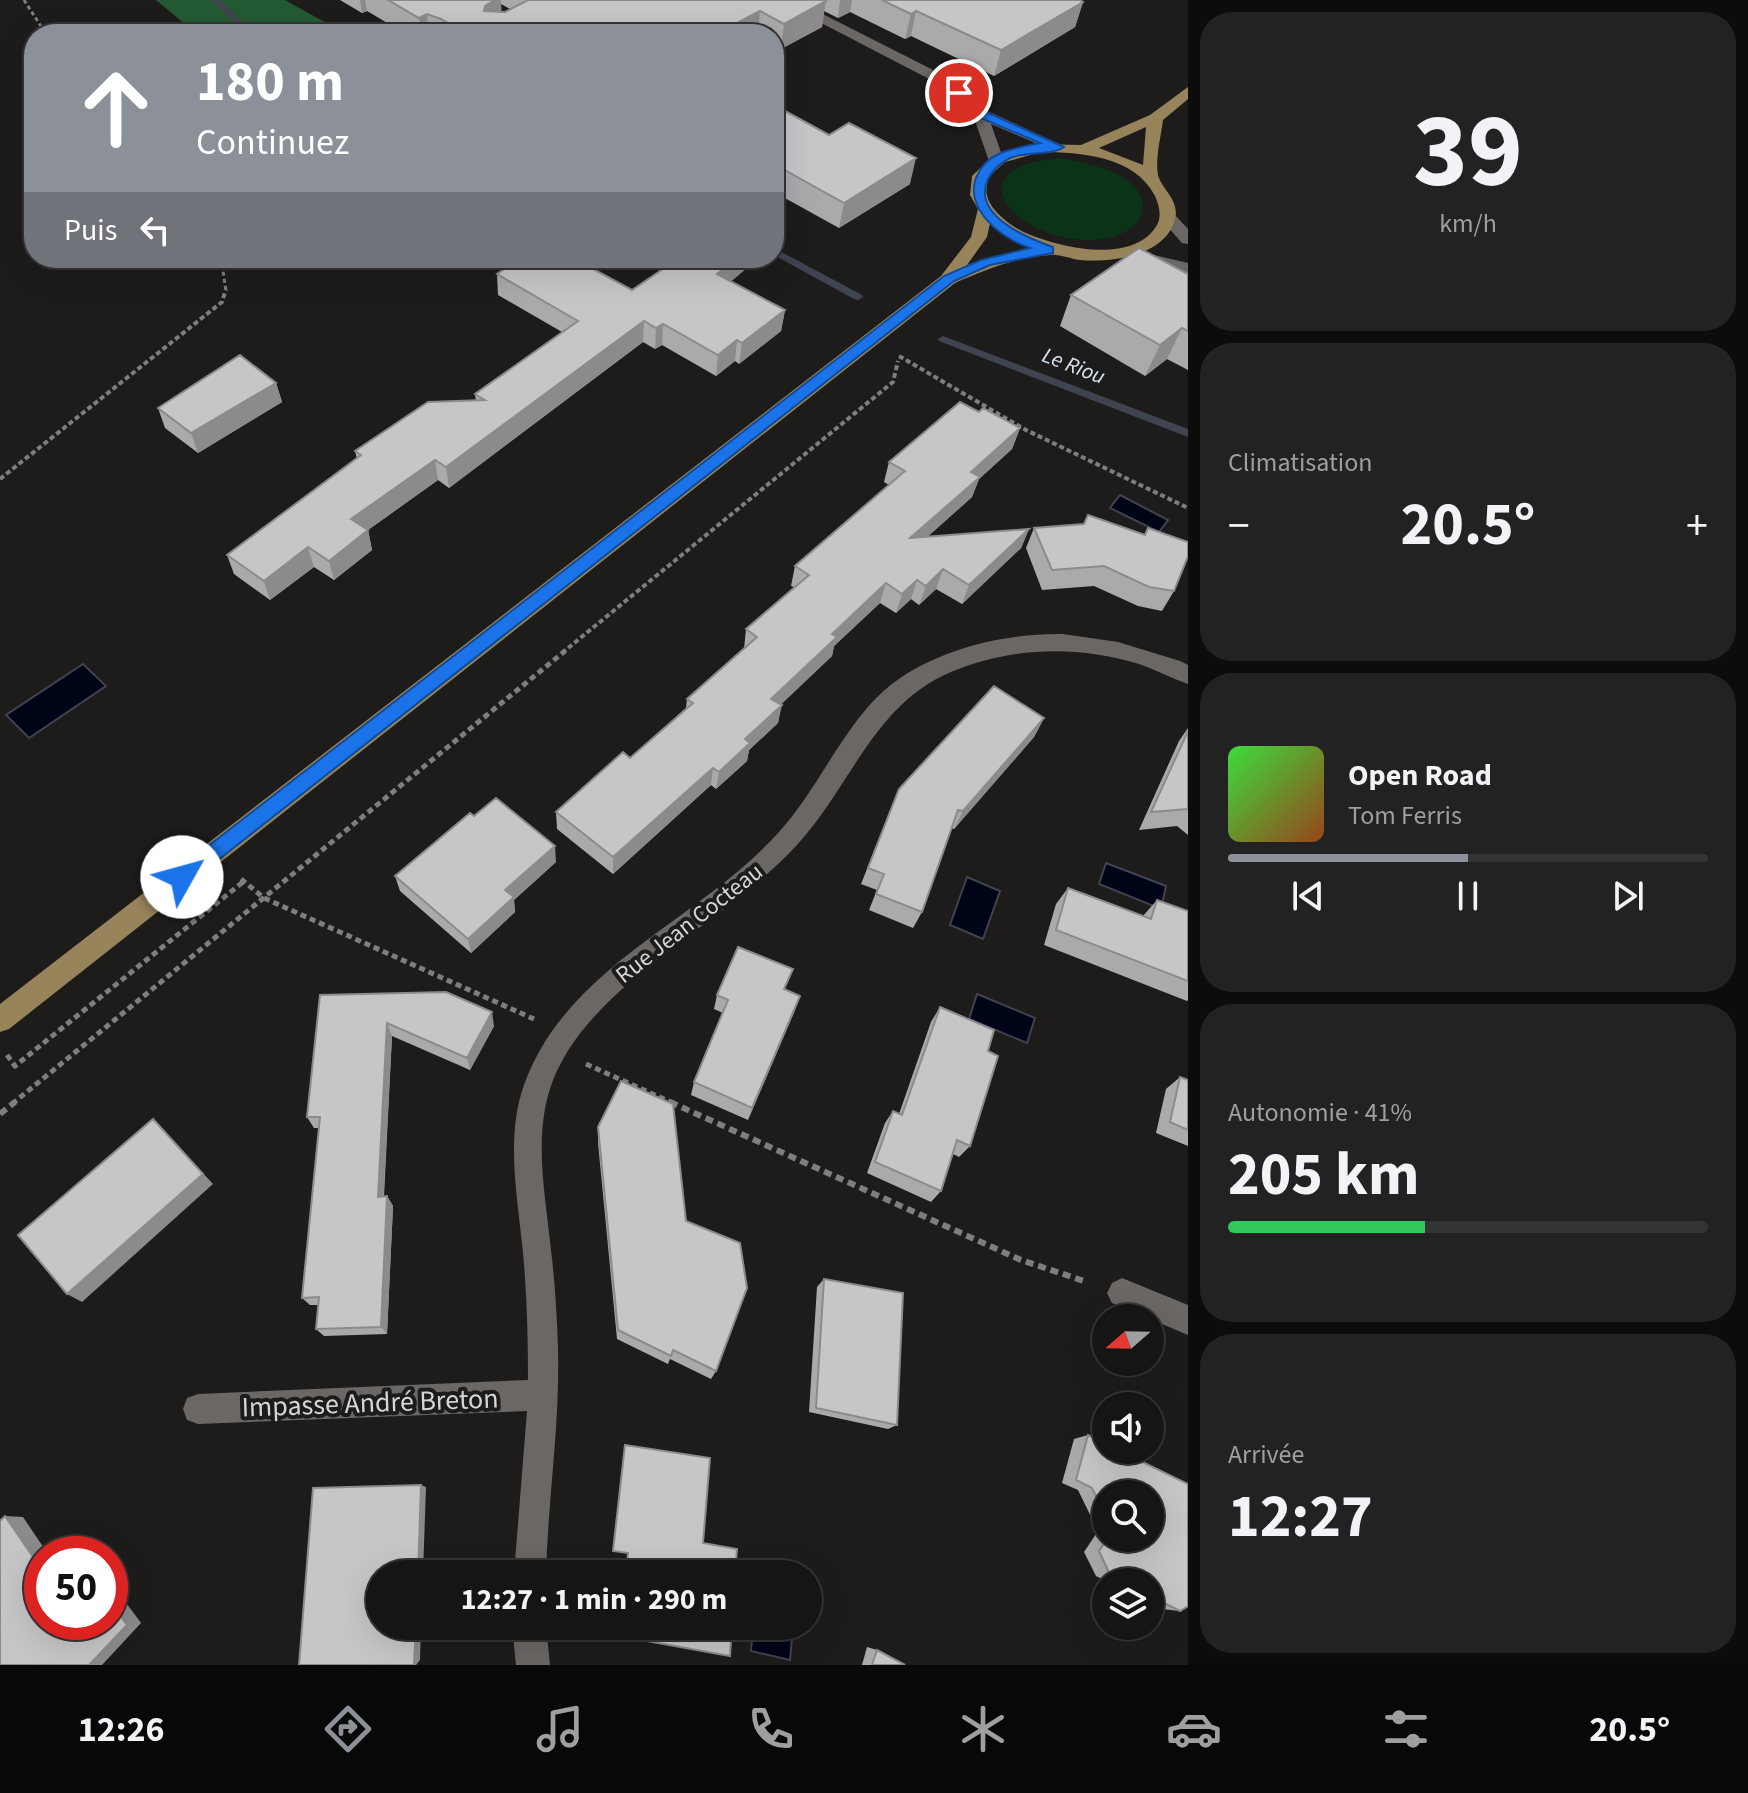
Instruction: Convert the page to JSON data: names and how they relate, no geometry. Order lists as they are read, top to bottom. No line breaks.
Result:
{"streets":{"street":["Rue Jean Cocteau","Impasse André Breton"]},"crossings":[["Rue Jean Cocteau","Impasse André Breton"]],"water":["Le Riou"],"north":"left","page":{"tile":[["39","km/h"],"Climatisation",["Autonomie · 41%","205 km"],["Arrivée","12:27"]],"turn":["180 m","Continuez"],"then":"Puis","heat":["−","20.5°","+"],"song":["Open Road","Tom Ferris"],"limit":"50","trip":"12:27 · 1 min · 290 m","tabs":["12:26","20.5°"]}}
